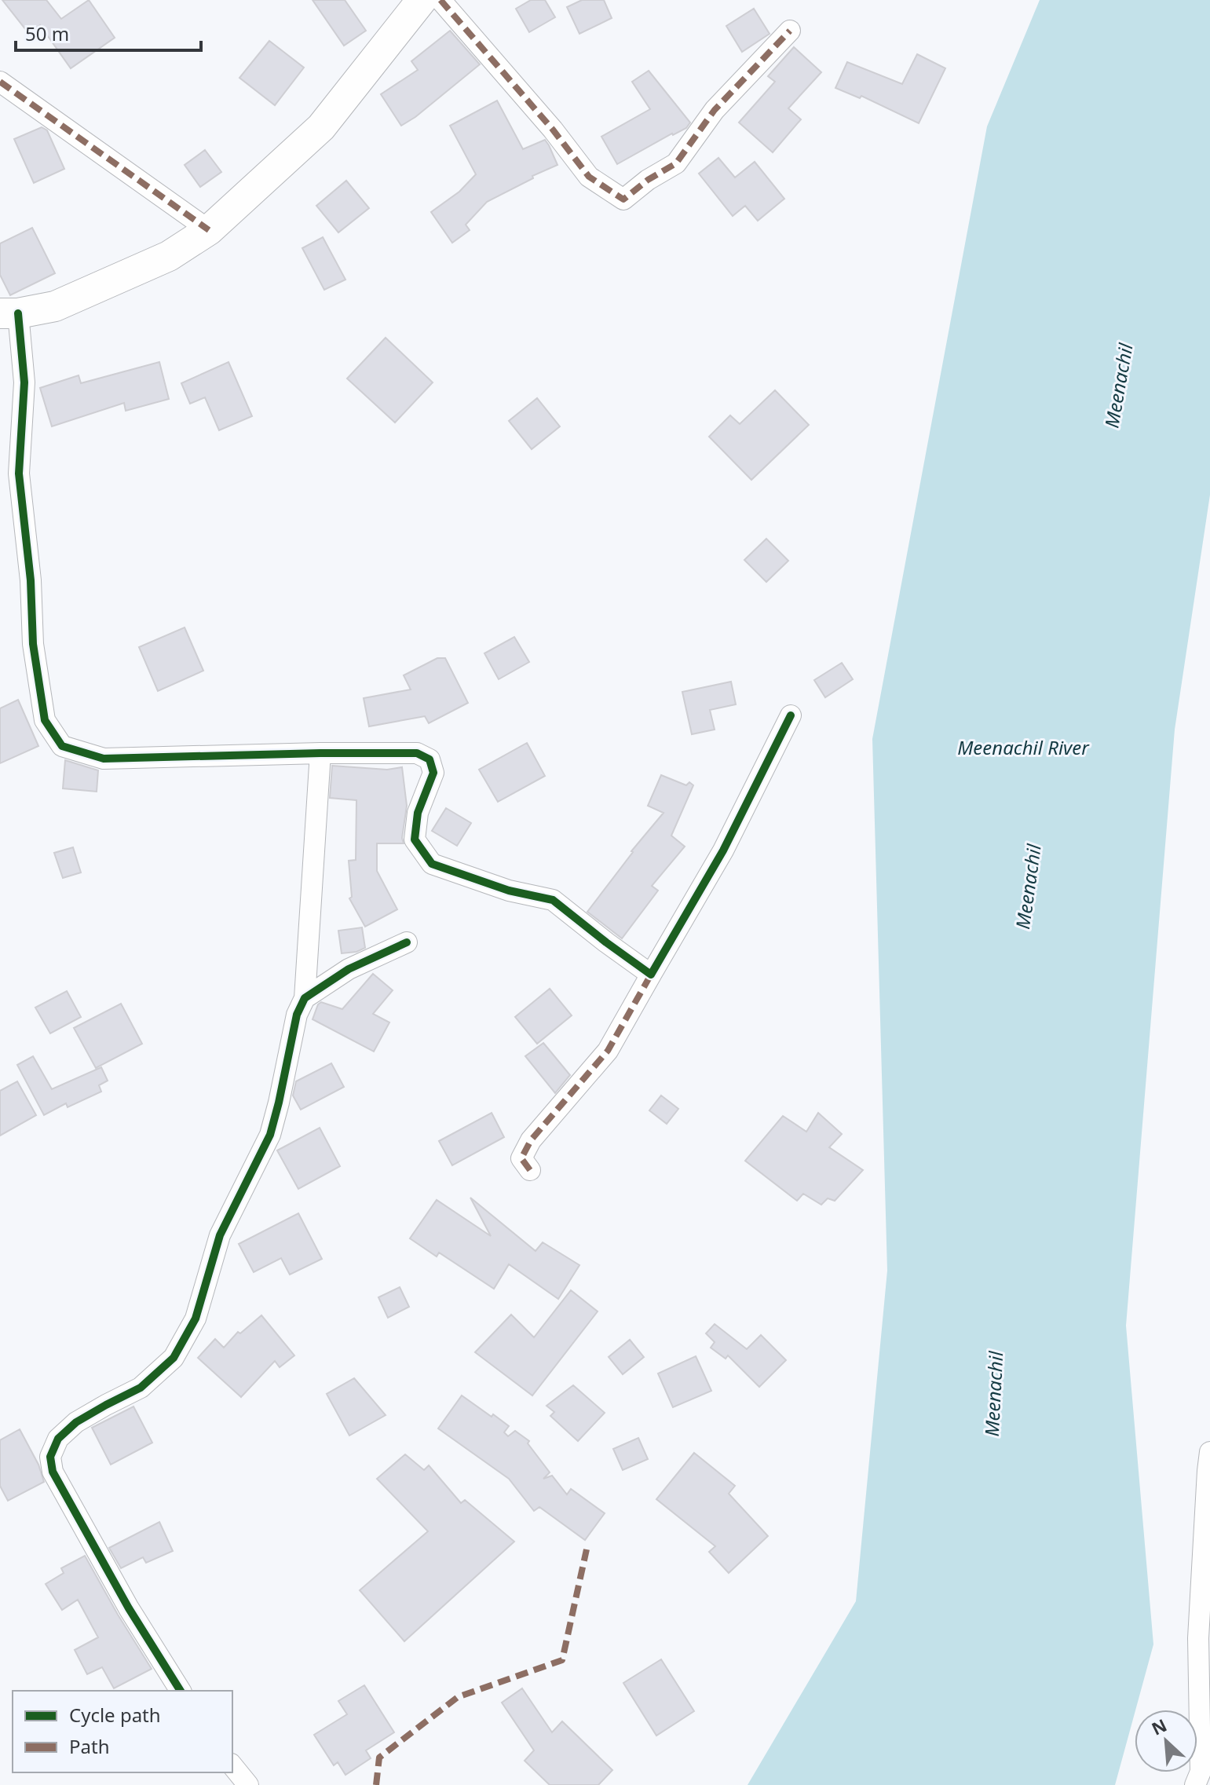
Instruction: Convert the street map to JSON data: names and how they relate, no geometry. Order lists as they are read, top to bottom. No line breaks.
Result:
{"water":["Meenachil","Meenachil River"],"legend":["Cycle path","Path"],"scale_bar":"50 m","north":"top left"}
